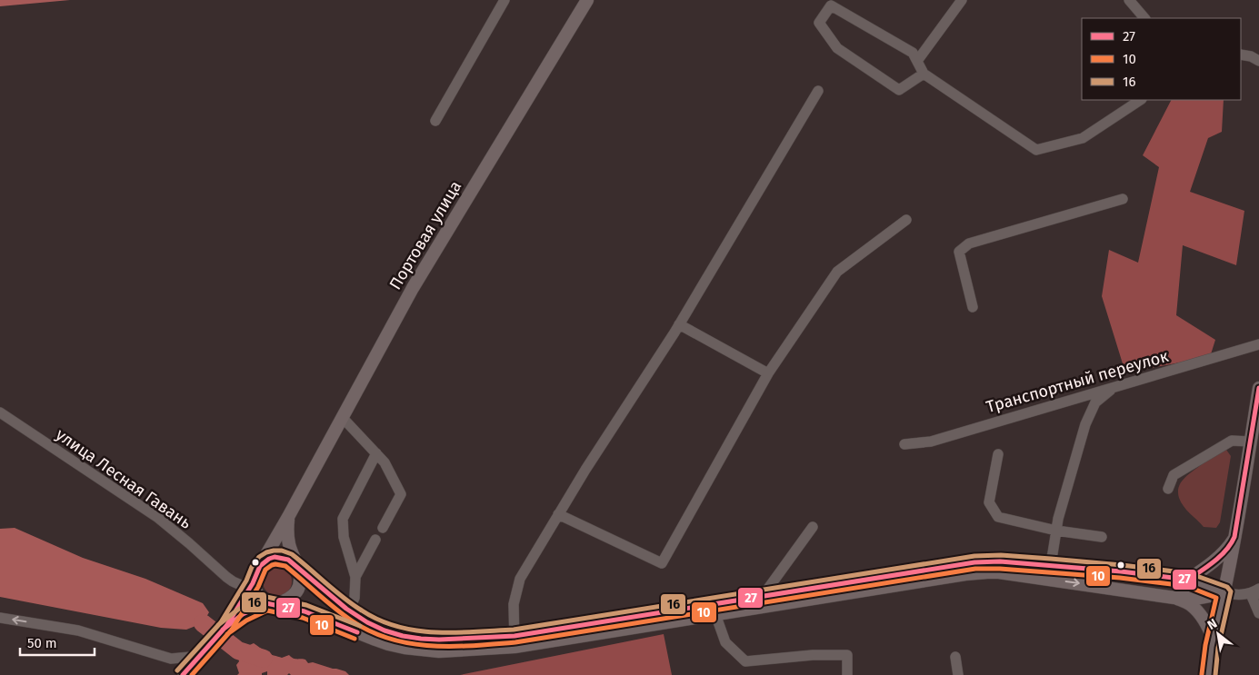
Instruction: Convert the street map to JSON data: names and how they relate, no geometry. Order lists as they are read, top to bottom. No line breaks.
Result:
{"streets":{"main road":["Портовая улица"],"street":["Транспортный переулок","улица Лесная Гавань"]},"crossings":[["Портовая улица","улица Лесная Гавань"]],"lines":["transit line 27","transit line 16","transit line 10"],"legend":["27","10","16"],"scale_bar":"50 m","north":"top left"}
